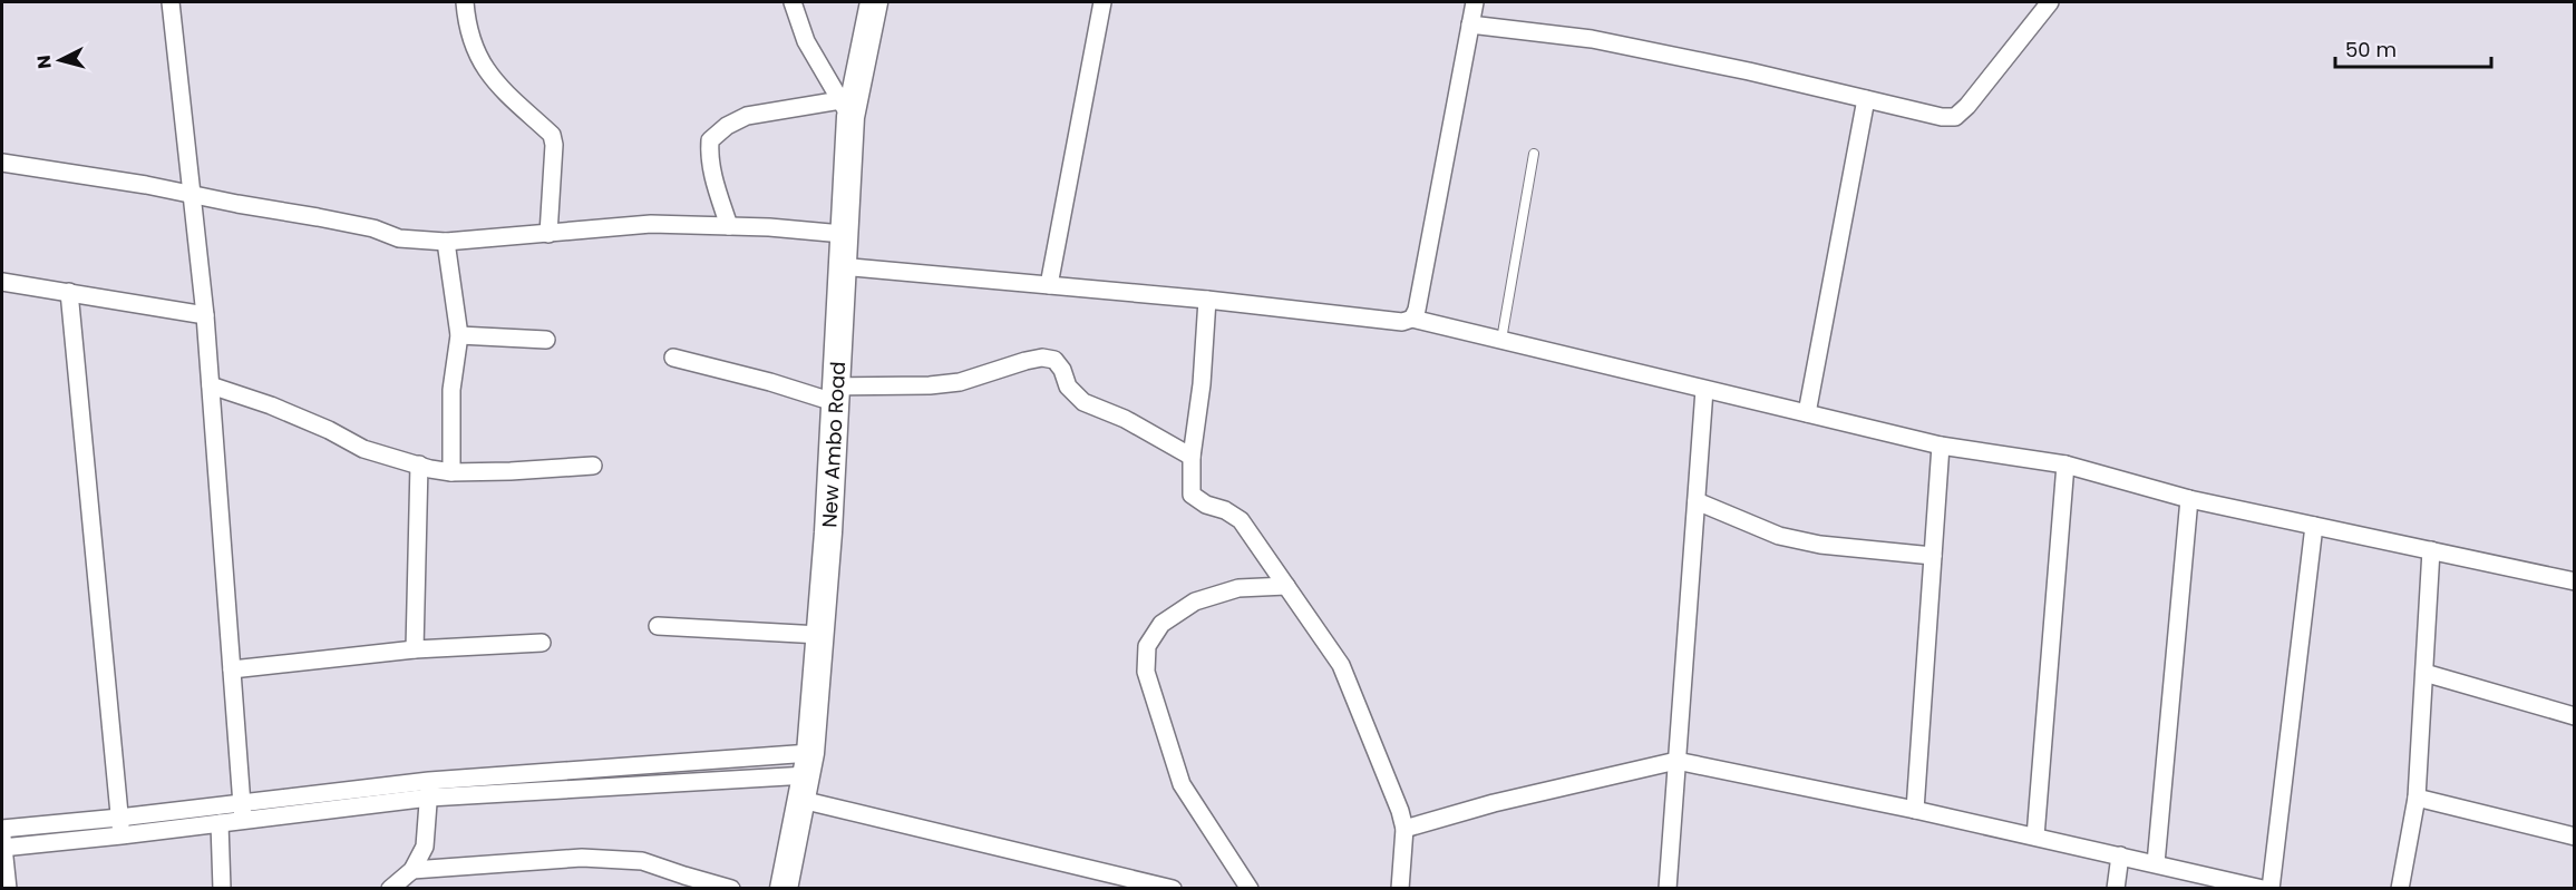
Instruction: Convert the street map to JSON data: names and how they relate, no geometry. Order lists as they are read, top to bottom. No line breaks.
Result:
{"streets":{"main road":["New Ambo Road"]},"scale_bar":"50 m","north":"left"}
